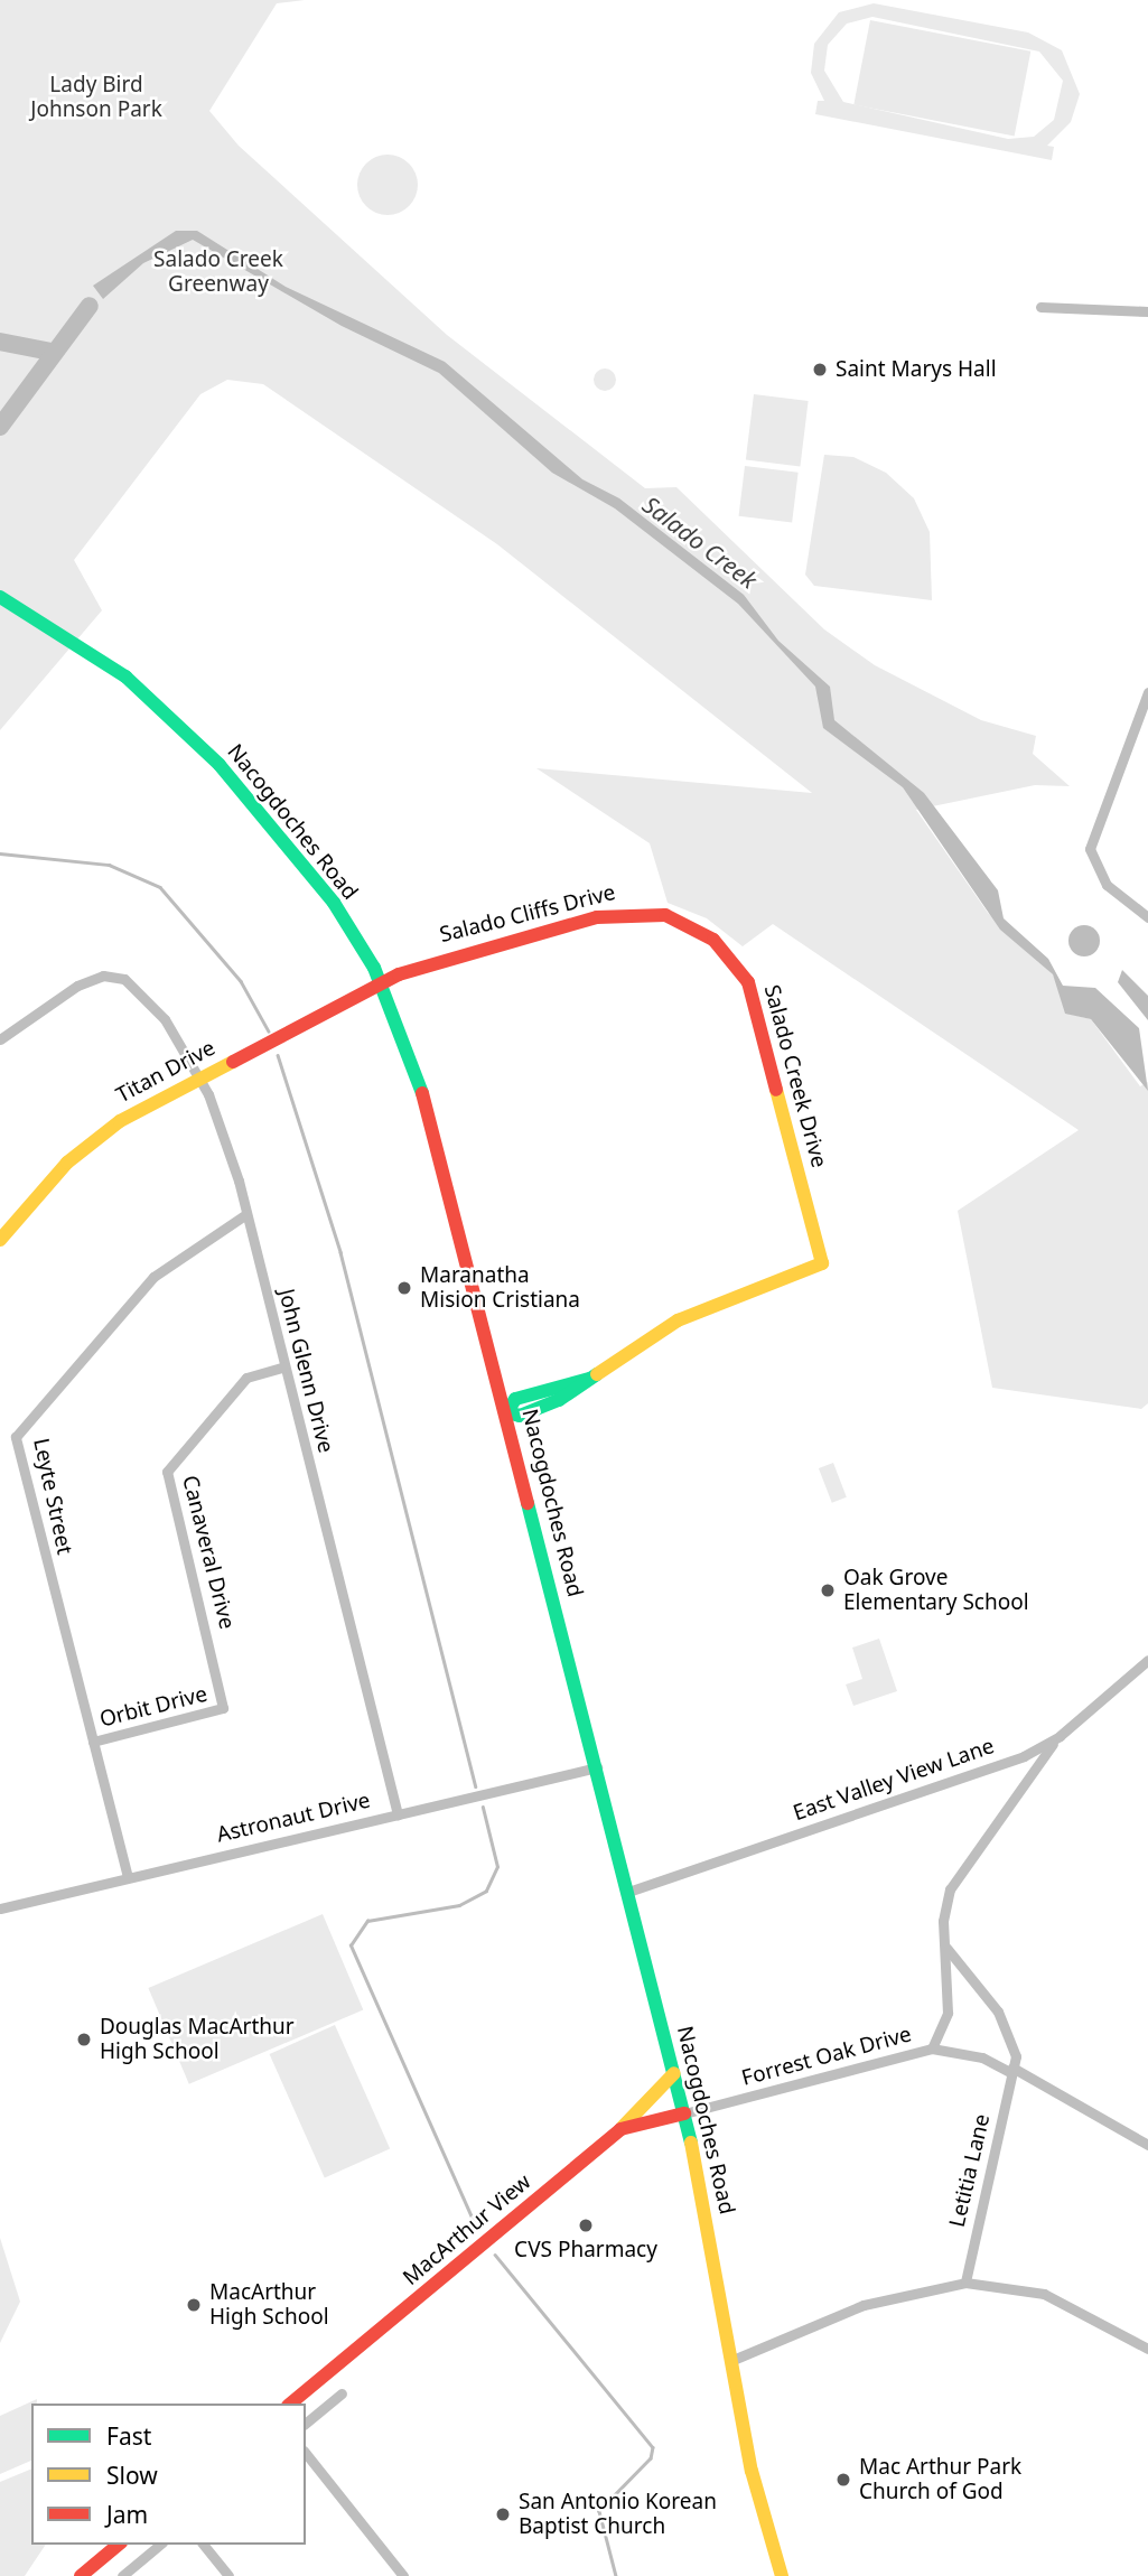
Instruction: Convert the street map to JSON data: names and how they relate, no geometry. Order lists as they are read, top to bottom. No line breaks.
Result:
{"streets":{"main road":["Nacogdoches Road","Salado Cliffs Drive","Titan Drive","Salado Creek Drive","MacArthur View"],"street":["John Glenn Drive","Leyte Street","Canaveral Drive","Orbit Drive","East Valley View Lane","Astronaut Drive","Forrest Oak Drive","Letitia Lane"]},"crossings":[["Nacogdoches Road","Salado Cliffs Drive"],["Nacogdoches Road","Titan Drive"],["Nacogdoches Road","Salado Creek Drive"],["Nacogdoches Road","East Valley View Lane"],["Nacogdoches Road","Astronaut Drive"],["Nacogdoches Road","Forrest Oak Drive"],["Nacogdoches Road","MacArthur View"],["Salado Cliffs Drive","Titan Drive"],["Salado Cliffs Drive","Salado Creek Drive"],["Titan Drive","John Glenn Drive"],["John Glenn Drive","Leyte Street"],["John Glenn Drive","Canaveral Drive"],["John Glenn Drive","Astronaut Drive"],["Leyte Street","Orbit Drive"],["Leyte Street","Astronaut Drive"],["Canaveral Drive","Orbit Drive"],["Forrest Oak Drive","MacArthur View"]],"water":["Salado Creek"],"parks":["Lady Bird Johnson Park","Salado Creek Greenway"],"places":["Saint Marys Hall","Maranatha Mision Cristiana","Oak Grove Elementary School","Douglas MacArthur High School","CVS Pharmacy","MacArthur High School","Mac Arthur Park Church of God","San Antonio Korean Baptist Church"],"legend":["Fast","Slow","Jam"]}
